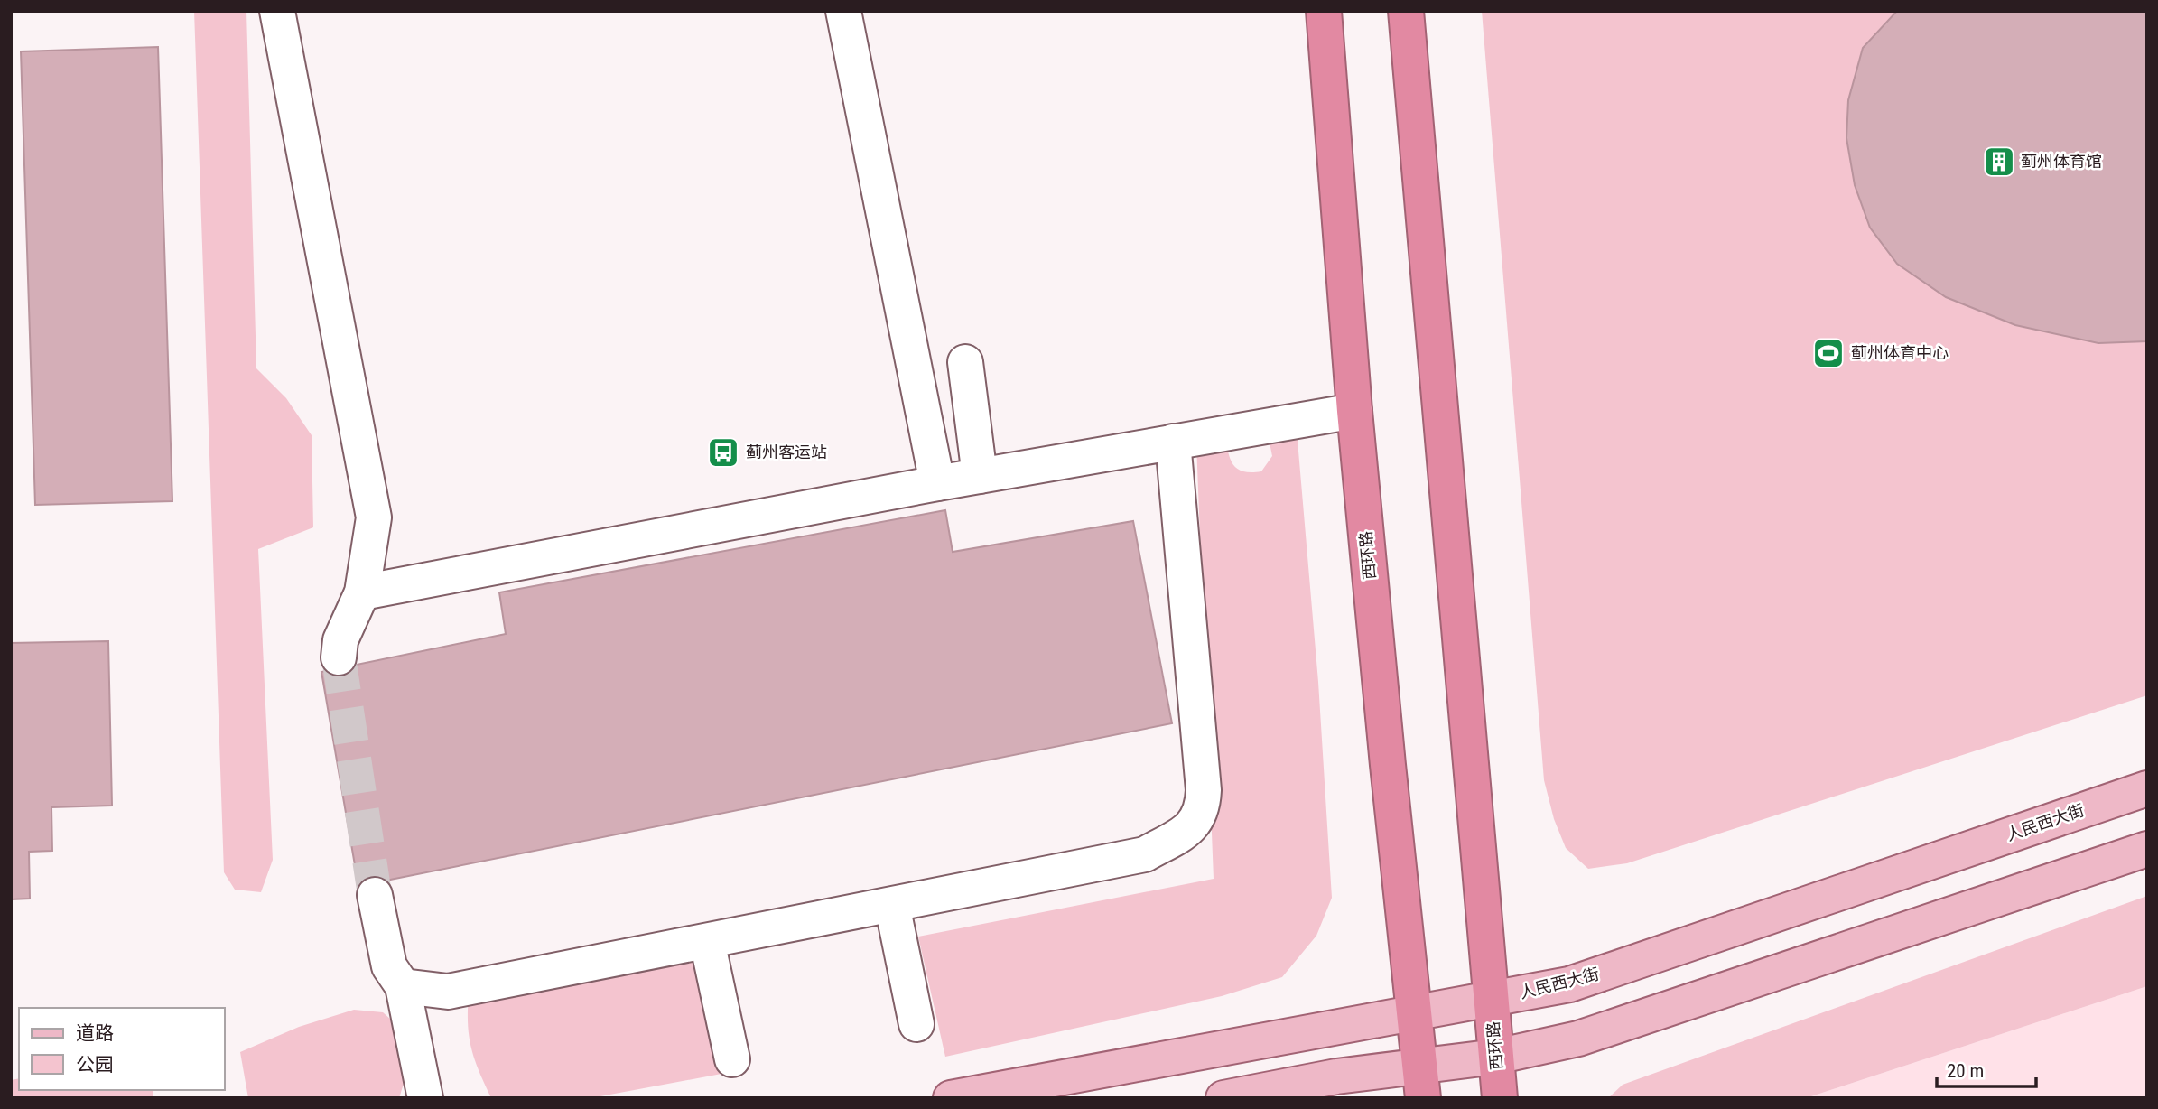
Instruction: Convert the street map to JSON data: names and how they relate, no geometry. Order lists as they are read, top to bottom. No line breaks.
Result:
{"streets":{"highway":["西环路"],"main road":["人民西大街"]},"crossings":[["西环路","人民西大街"]],"places":{"building":["蓟州体育馆"],"sports":["蓟州体育中心"],"bus stop":["蓟州客运站"]},"legend":["道路","公园"],"scale_bar":"20 m"}
